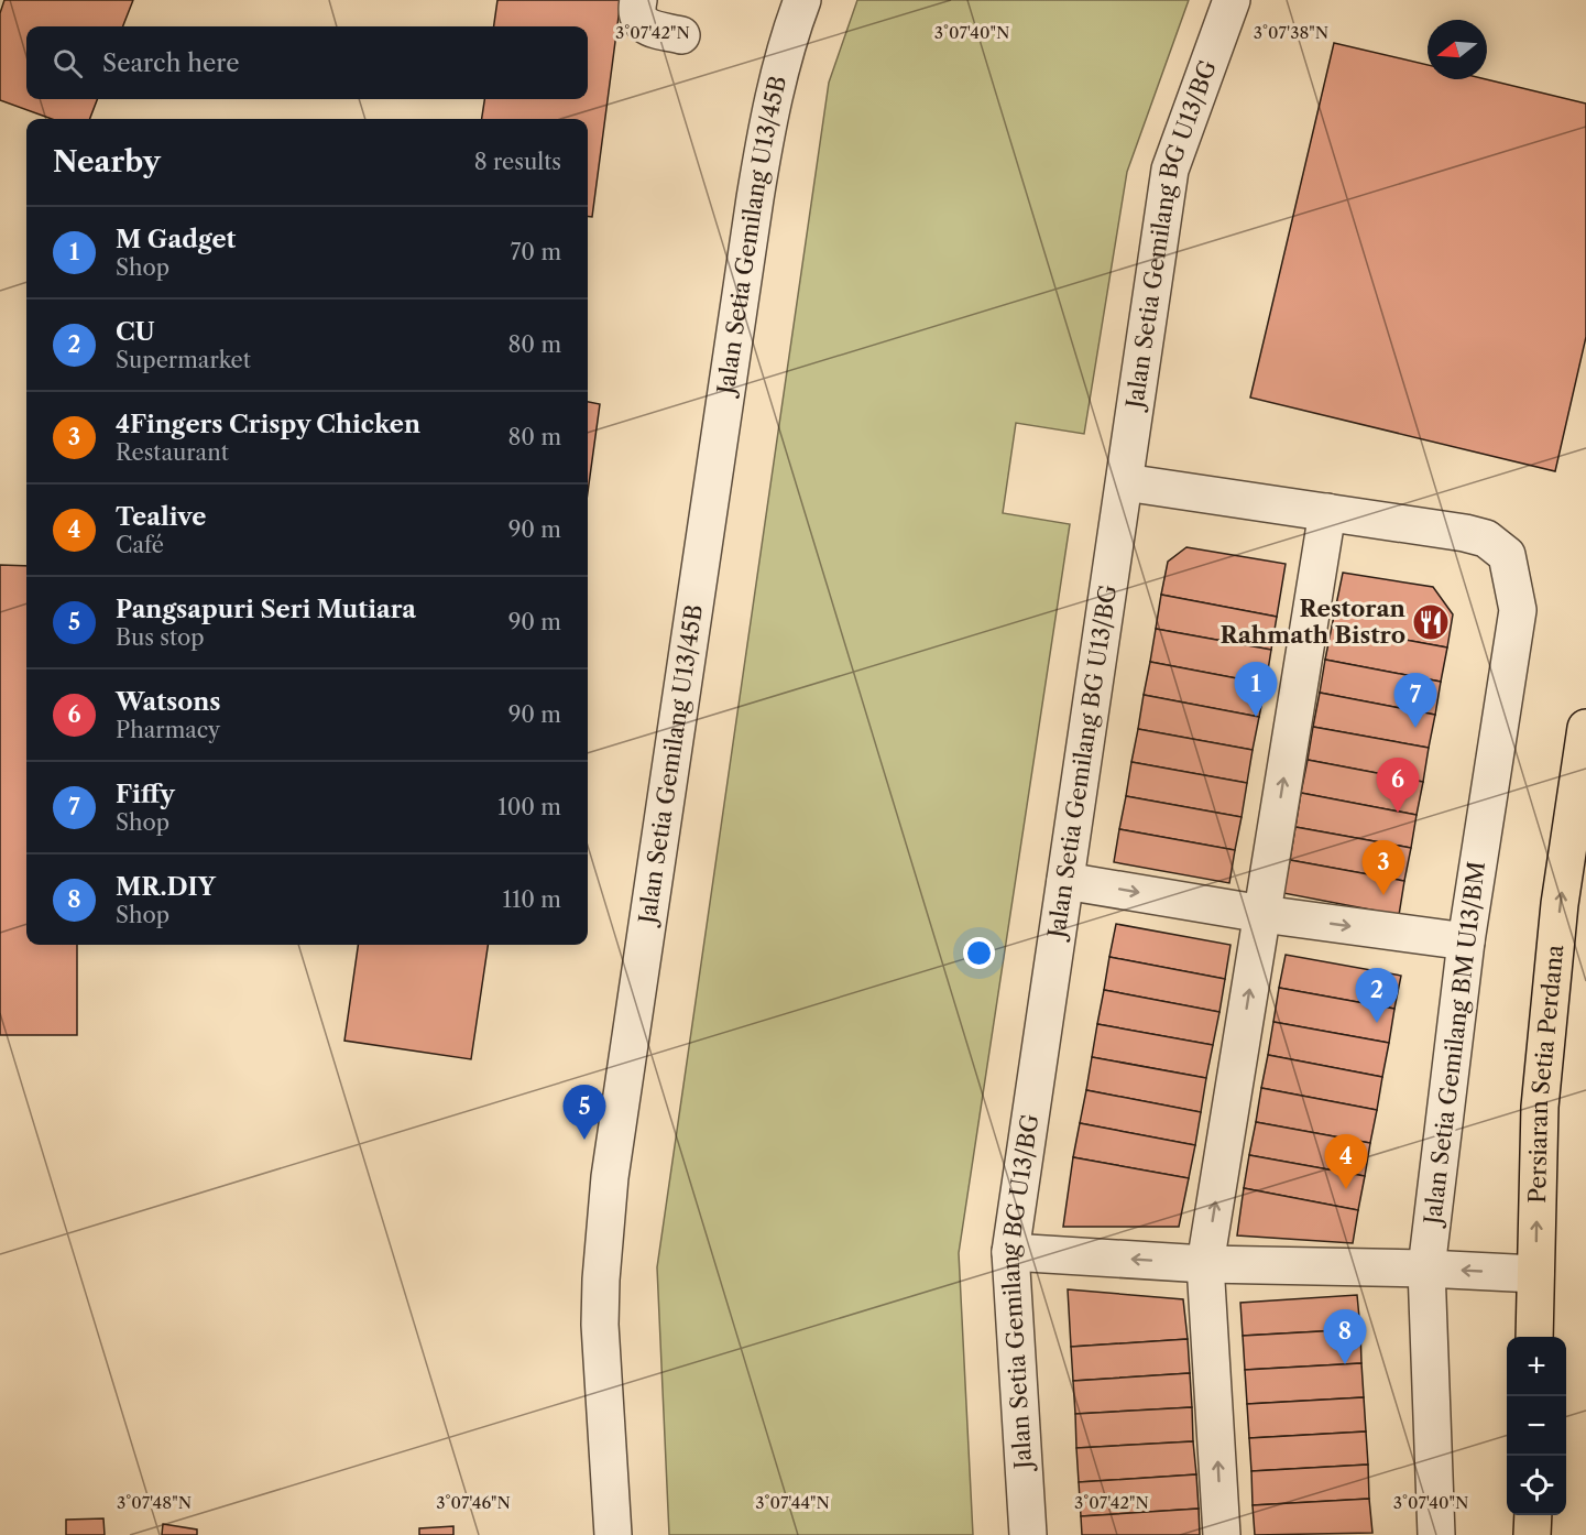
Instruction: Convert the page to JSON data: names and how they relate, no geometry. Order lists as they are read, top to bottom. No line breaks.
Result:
{"streets":{"main road":["Persiaran Setia Perdana"],"street":["Jalan Setia Gemilang U13/45B","Jalan Setia Gemilang BG U13/BG","Jalan Setia Gemilang BM U13/BM"]},"one_way":["Persiaran Setia Perdana"],"places":{"restaurant":["Restoran Rahmath Bistro"]},"north":"left","page":{"search":"Search here","heading":["Nearby","8 results"],"list":[{"mark":"1","name":"M Gadget","note":"Shop","value":"70 m"},{"mark":"2","name":"CU","note":"Supermarket","value":"80 m"},{"mark":"3","name":"4Fingers Crispy Chicken","note":"Restaurant","value":"80 m"},{"mark":"4","name":"Tealive","note":"Café","value":"90 m"},{"mark":"5","name":"Pangsapuri Seri Mutiara","note":"Bus stop","value":"90 m"},{"mark":"6","name":"Watsons","note":"Pharmacy","value":"90 m"},{"mark":"7","name":"Fiffy","note":"Shop","value":"100 m"},{"mark":"8","name":"MR.DIY","note":"Shop","value":"110 m"}],"pins":["1","7","6","3","2","5","4","8"],"map_buttons":["+","−"]},"coordinates":["3°07'42\"N","3°07'40\"N","3°07'38\"N","3°07'48\"N","3°07'46\"N","3°07'44\"N"]}
